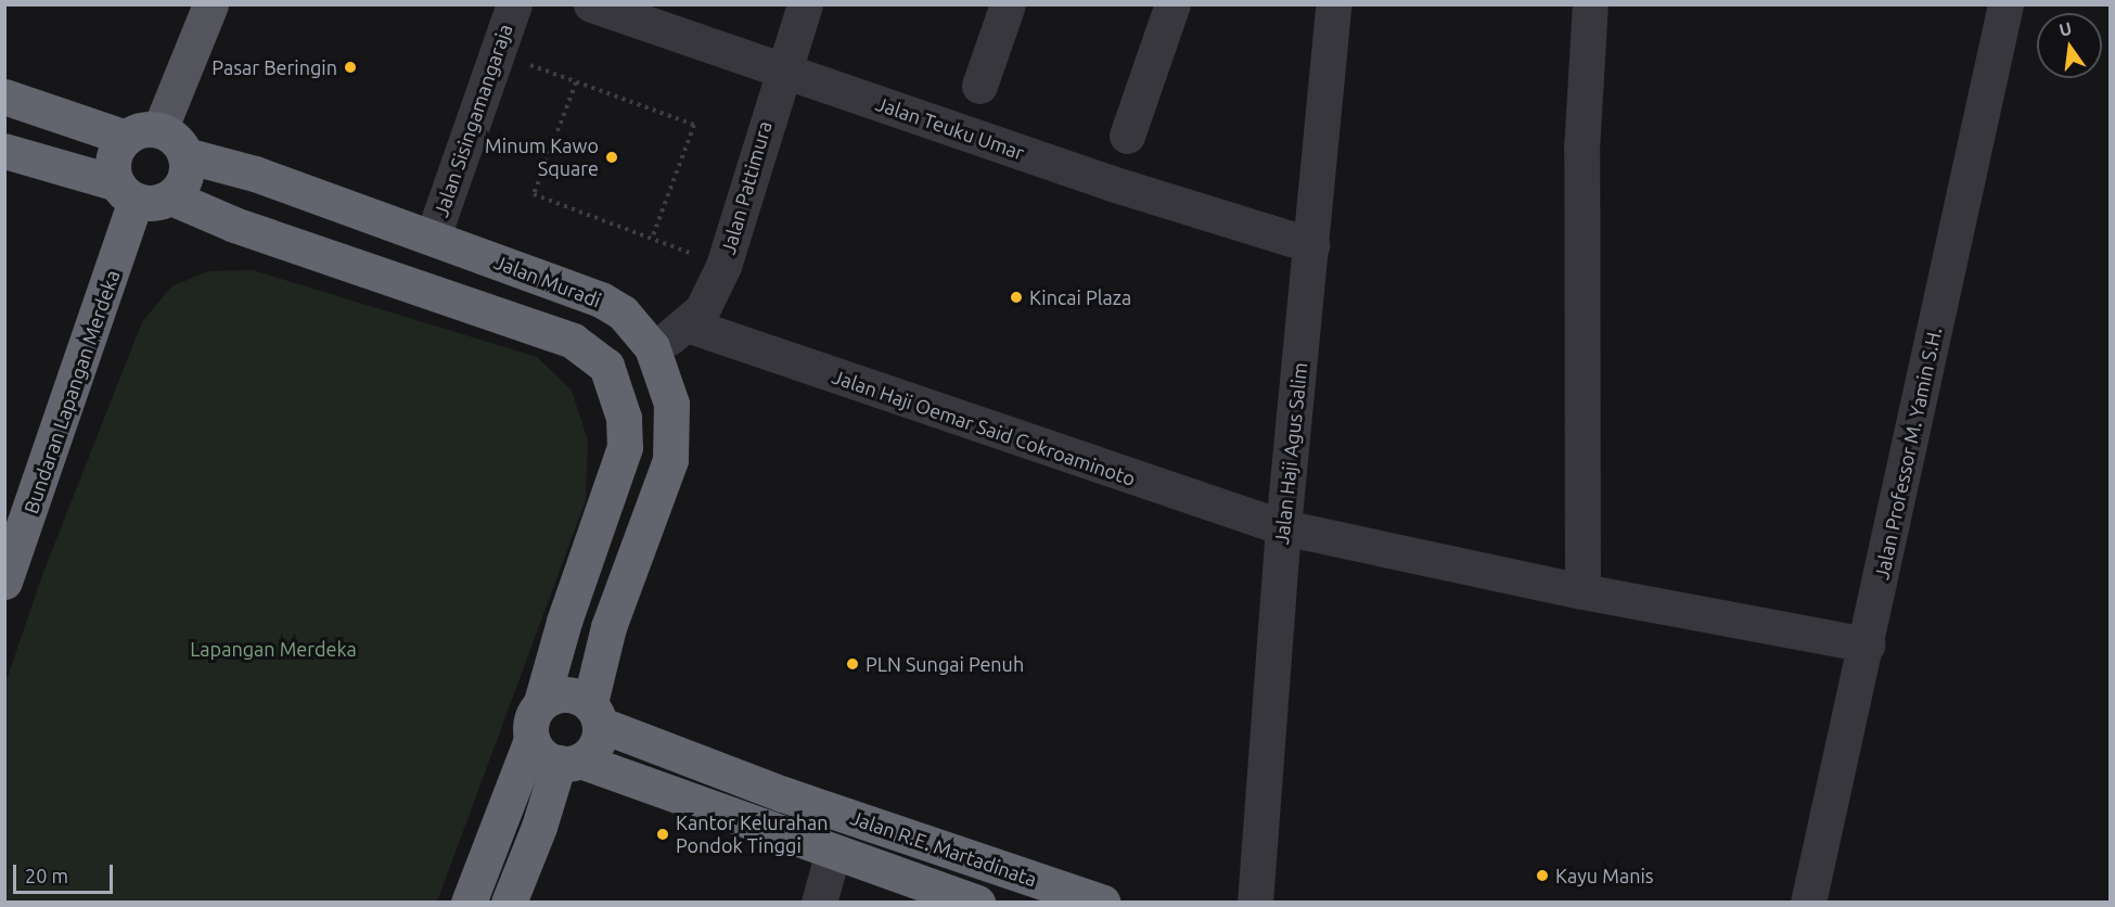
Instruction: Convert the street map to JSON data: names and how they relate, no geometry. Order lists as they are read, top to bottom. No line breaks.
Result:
{"streets":{"highway":["Jalan Muradi","Bundaran Lapangan Merdeka","Jalan R.E. Martadinata"],"street":["Jalan Sisingamangaraja","Jalan Teuku Umar","Jalan Pattimura","Jalan Haji Oemar Said Cokroaminoto","Jalan Haji Agus Salim","Jalan Professor M. Yamin S.H."]},"crossings":[["Jalan Sisingamangaraja","Jalan Muradi"],["Jalan Teuku Umar","Jalan Pattimura"],["Jalan Teuku Umar","Jalan Haji Agus Salim"],["Jalan Pattimura","Jalan Muradi"],["Jalan Pattimura","Jalan Haji Oemar Said Cokroaminoto"],["Jalan Muradi","Bundaran Lapangan Merdeka"],["Jalan Muradi","Jalan R.E. Martadinata"],["Jalan Haji Oemar Said Cokroaminoto","Jalan Haji Agus Salim"],["Jalan Haji Oemar Said Cokroaminoto","Jalan Professor M. Yamin S.H."]],"parks":["Lapangan Merdeka"],"places":["Pasar Beringin","Minum Kawo Square","Kincai Plaza","PLN Sungai Penuh","Kantor Kelurahan Pondok Tinggi","Kayu Manis"],"scale_bar":"20 m","north":"top"}
